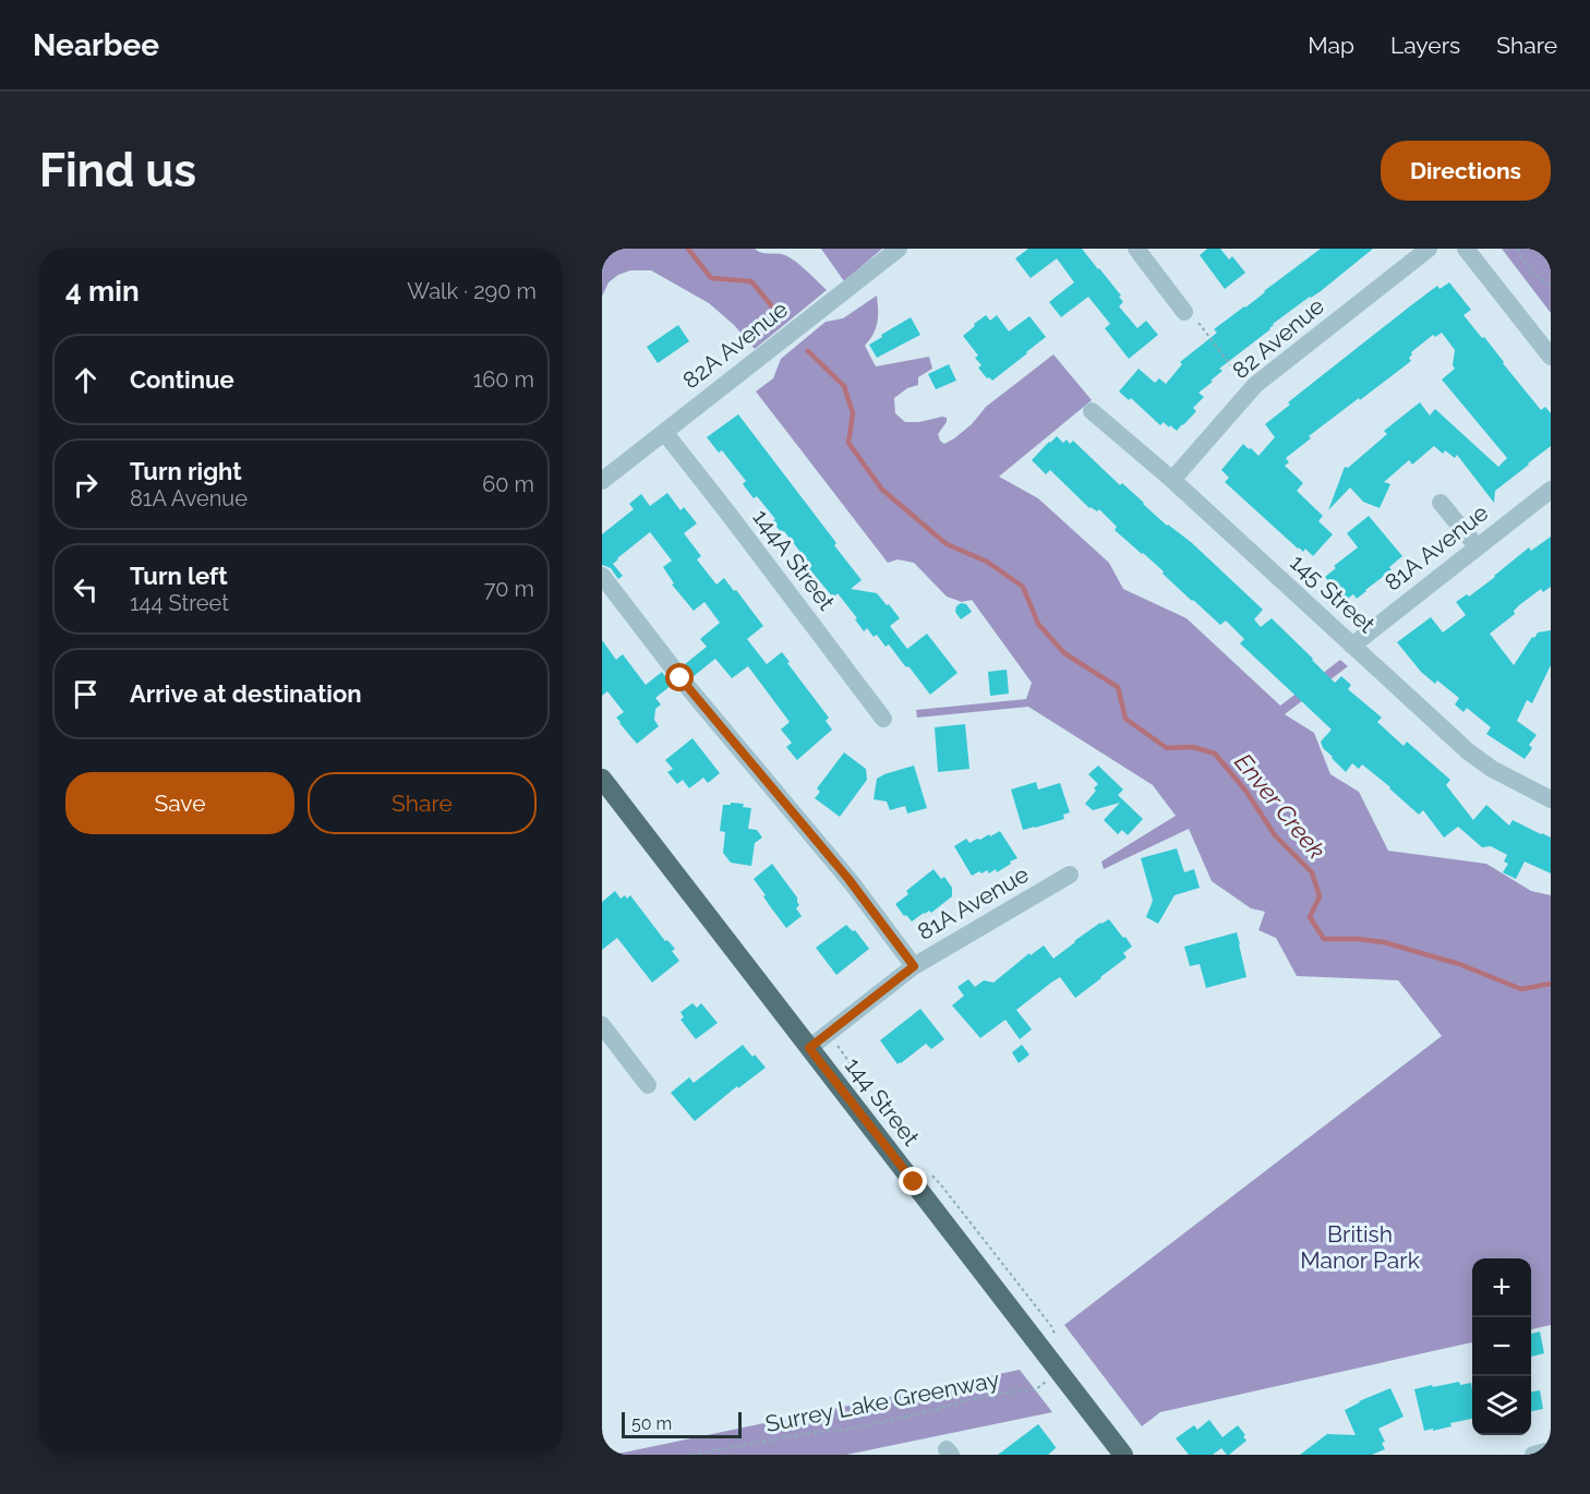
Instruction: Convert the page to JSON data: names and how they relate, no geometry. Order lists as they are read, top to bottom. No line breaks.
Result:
{"streets":{"main road":["144 Street"],"street":["82 Avenue","82A Avenue","81A Avenue","144A Street","145 Street"],"path":["Surrey Lake Greenway"]},"crossings":[["82 Avenue","145 Street"],["82A Avenue","144A Street"],["81A Avenue","145 Street"],["81A Avenue","144 Street"]],"water":["Enver Creek"],"parks":["British Manor Park"],"scale_bar":"50 m","page":{"header":"Nearbee","nav":["Map","Layers","Share"],"buttons":["Directions",["Save","Share"]],"title":"Find us","heading":["4 min","Walk · 290 m"],"list":[["Continue","160 m"],["Turn right","81A Avenue","60 m"],["Turn left","144 Street","70 m"],"Arrive at destination"],"map_buttons":["+","−"],"scale":"50 m"}}
